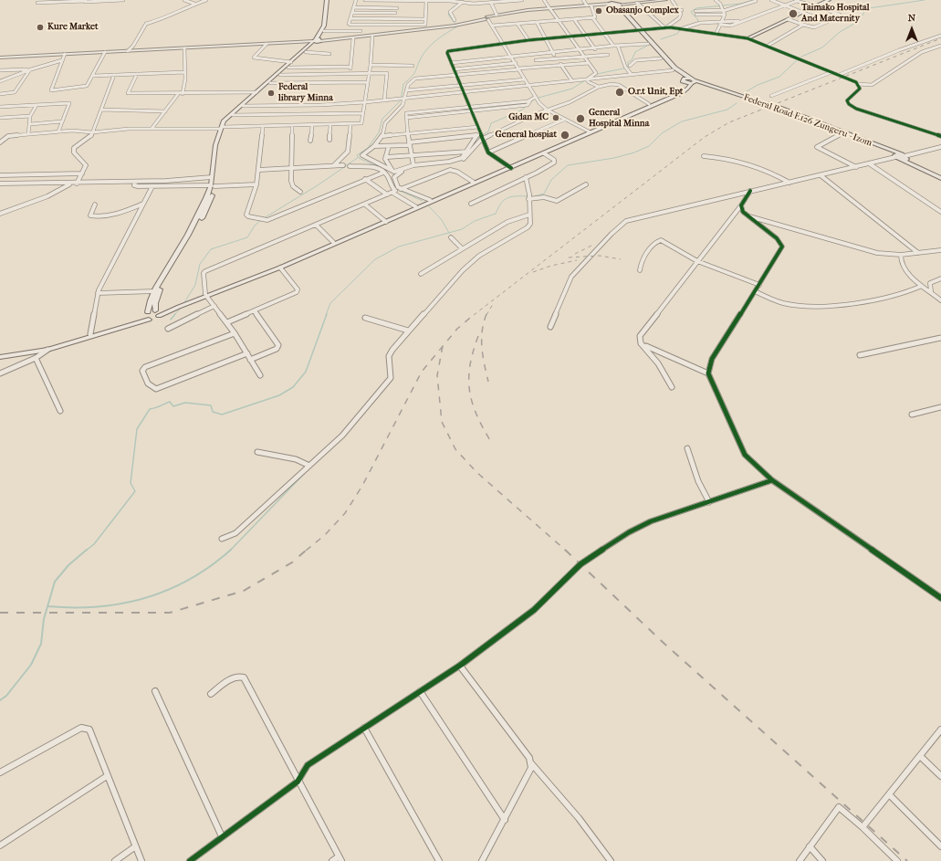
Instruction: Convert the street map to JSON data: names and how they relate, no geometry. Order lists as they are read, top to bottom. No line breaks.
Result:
{"streets":{"main road":["Federal Road F.126 Zungeru - Izom"]},"places":["Obasanjo Complex","Taimako Hospital And Maternity","Kure Market","O.r.t Unit, Ept","Federal library Minna","Gidan MC","General Hospital Minna","General hospiat"],"north":"top"}
